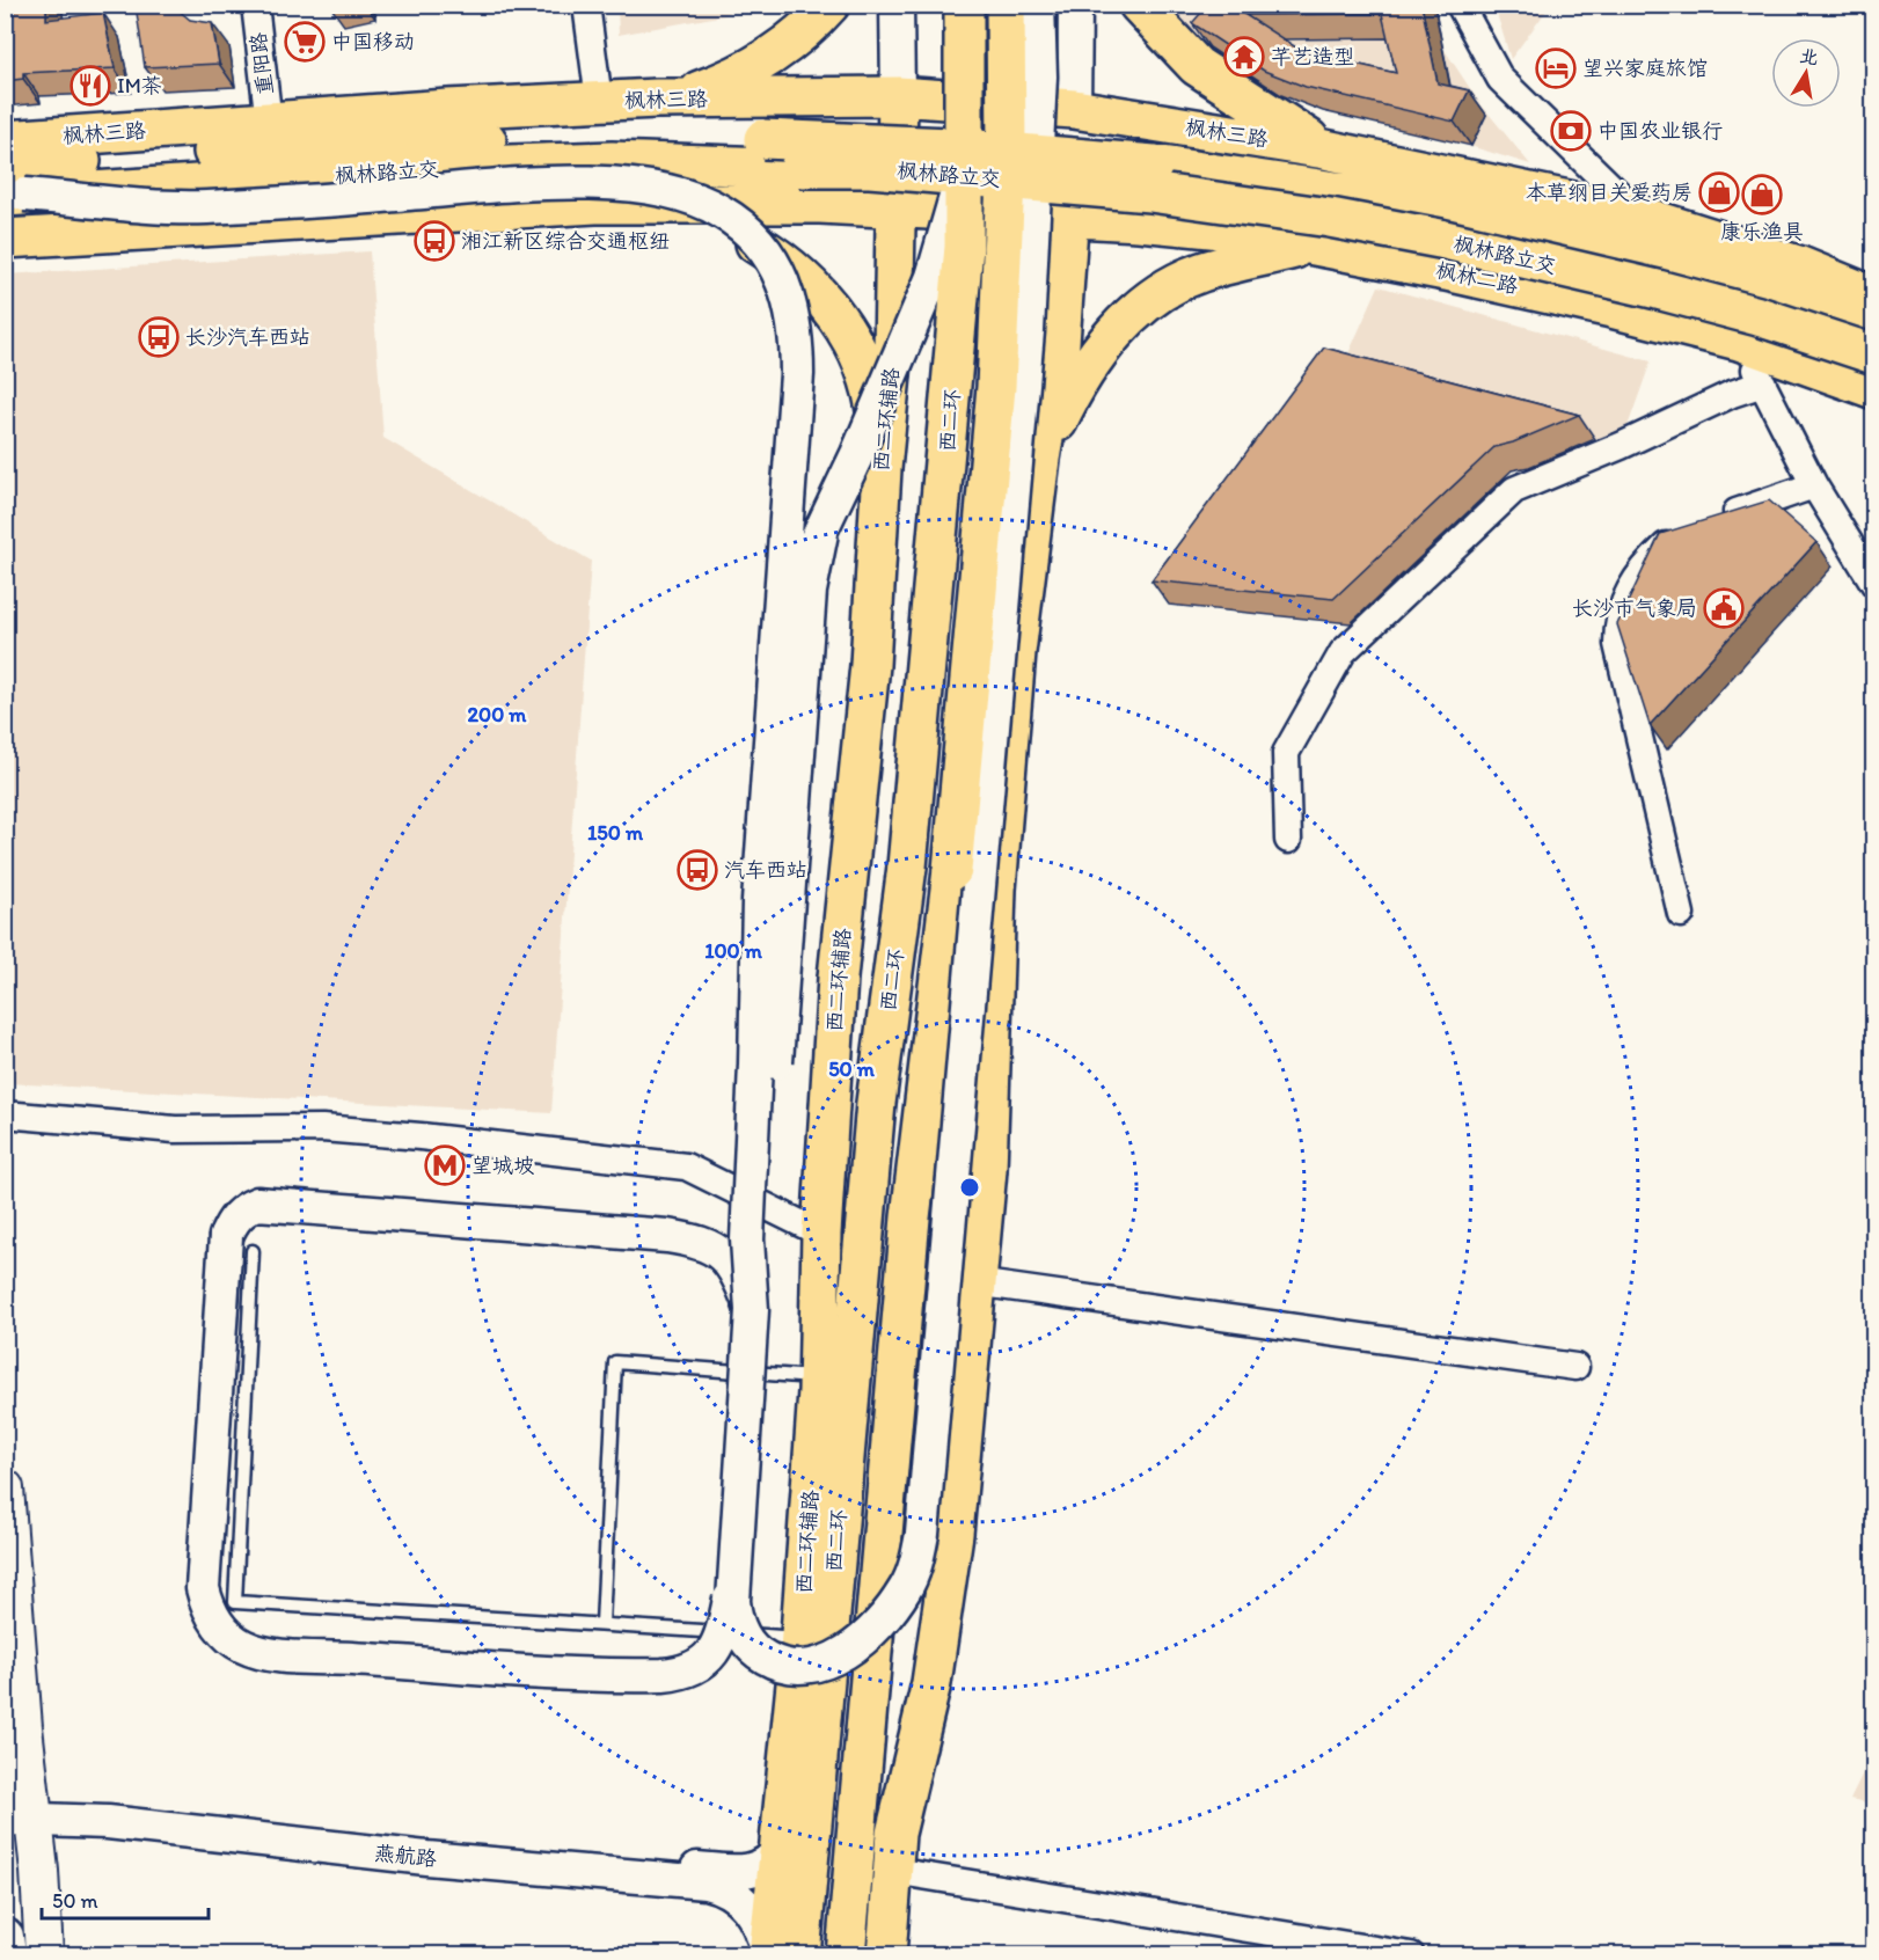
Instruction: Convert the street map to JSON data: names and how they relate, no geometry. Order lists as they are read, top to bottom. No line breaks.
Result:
{"streets":{"main road":["枫林三路","枫林路立交","枫林二路","西二环辅路","西二环"],"street":["重阳路","燕航路"]},"crossings":[["重阳路","枫林三路"],["枫林三路","西二环辅路"],["西二环辅路","西二环"],["西二环辅路","燕航路"],["西二环","燕航路"]],"places":{"supermarket":["中国移动"],"temple":["芊艺造型"],"hotel":["望兴家庭旅馆"],"restaurant":["IM茶"],"bank":["中国农业银行"],"shop":["本草纲目关爱药房","康乐渔具"],"bus stop":["湘江新区综合交通枢纽","长沙汽车西站","汽车西站"],"public building":["长沙市气象局"],"metro station":["望城坡"]},"scale_bar":"50 m","north":"top","rings":["200 m","150 m","100 m","50 m"]}
